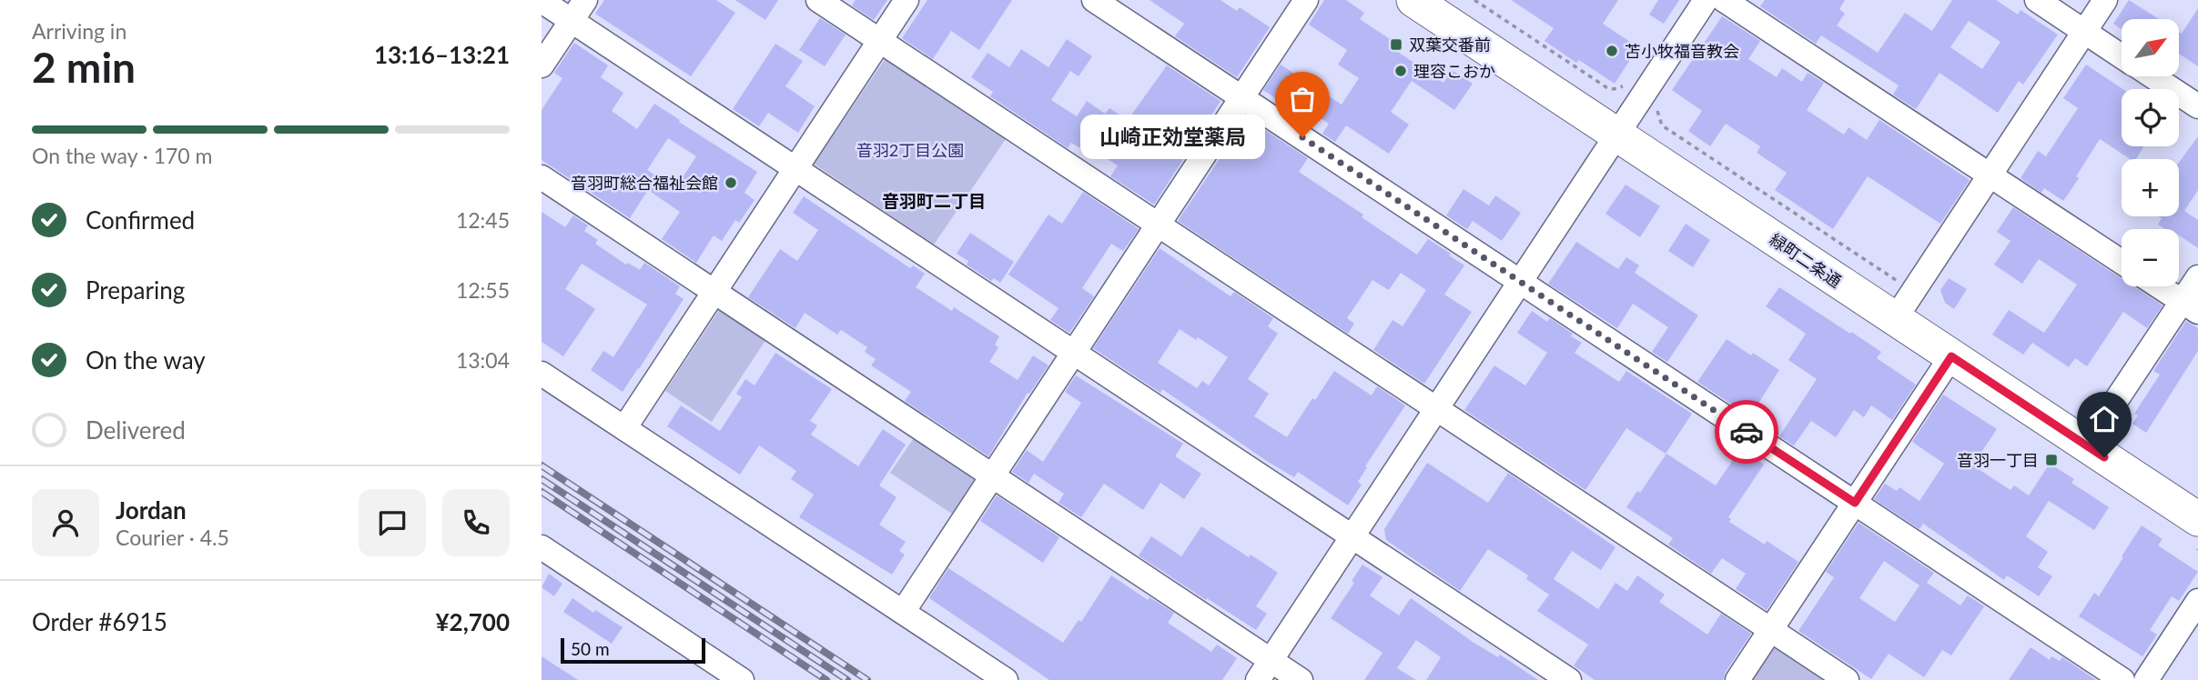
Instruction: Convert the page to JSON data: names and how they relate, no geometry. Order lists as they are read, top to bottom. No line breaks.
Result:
{"streets":{"street":["緑町二条通"]},"districts":["音羽町二丁目"],"parks":["音羽2丁目公園"],"places":{"transit":["双葉交番前","音羽一丁目"],"other":["苫小牧福音教会","理容こおか","山崎正効堂薬局","音羽町総合福祉会館"]},"scale_bar":"50 m","north":"top right","page":{"heading":["2 min","Arriving in","13:16–13:21"],"panel":["Jordan","Courier · 4.5","Order #6915","¥2,700"],"map_buttons":["+","−"],"bar":"On the way · 170 m","bubble":"山崎正効堂薬局","list":[["Confirmed","12:45"],["Preparing","12:55"],["On the way","13:04"],"Delivered"],"scale":"50 m"}}
